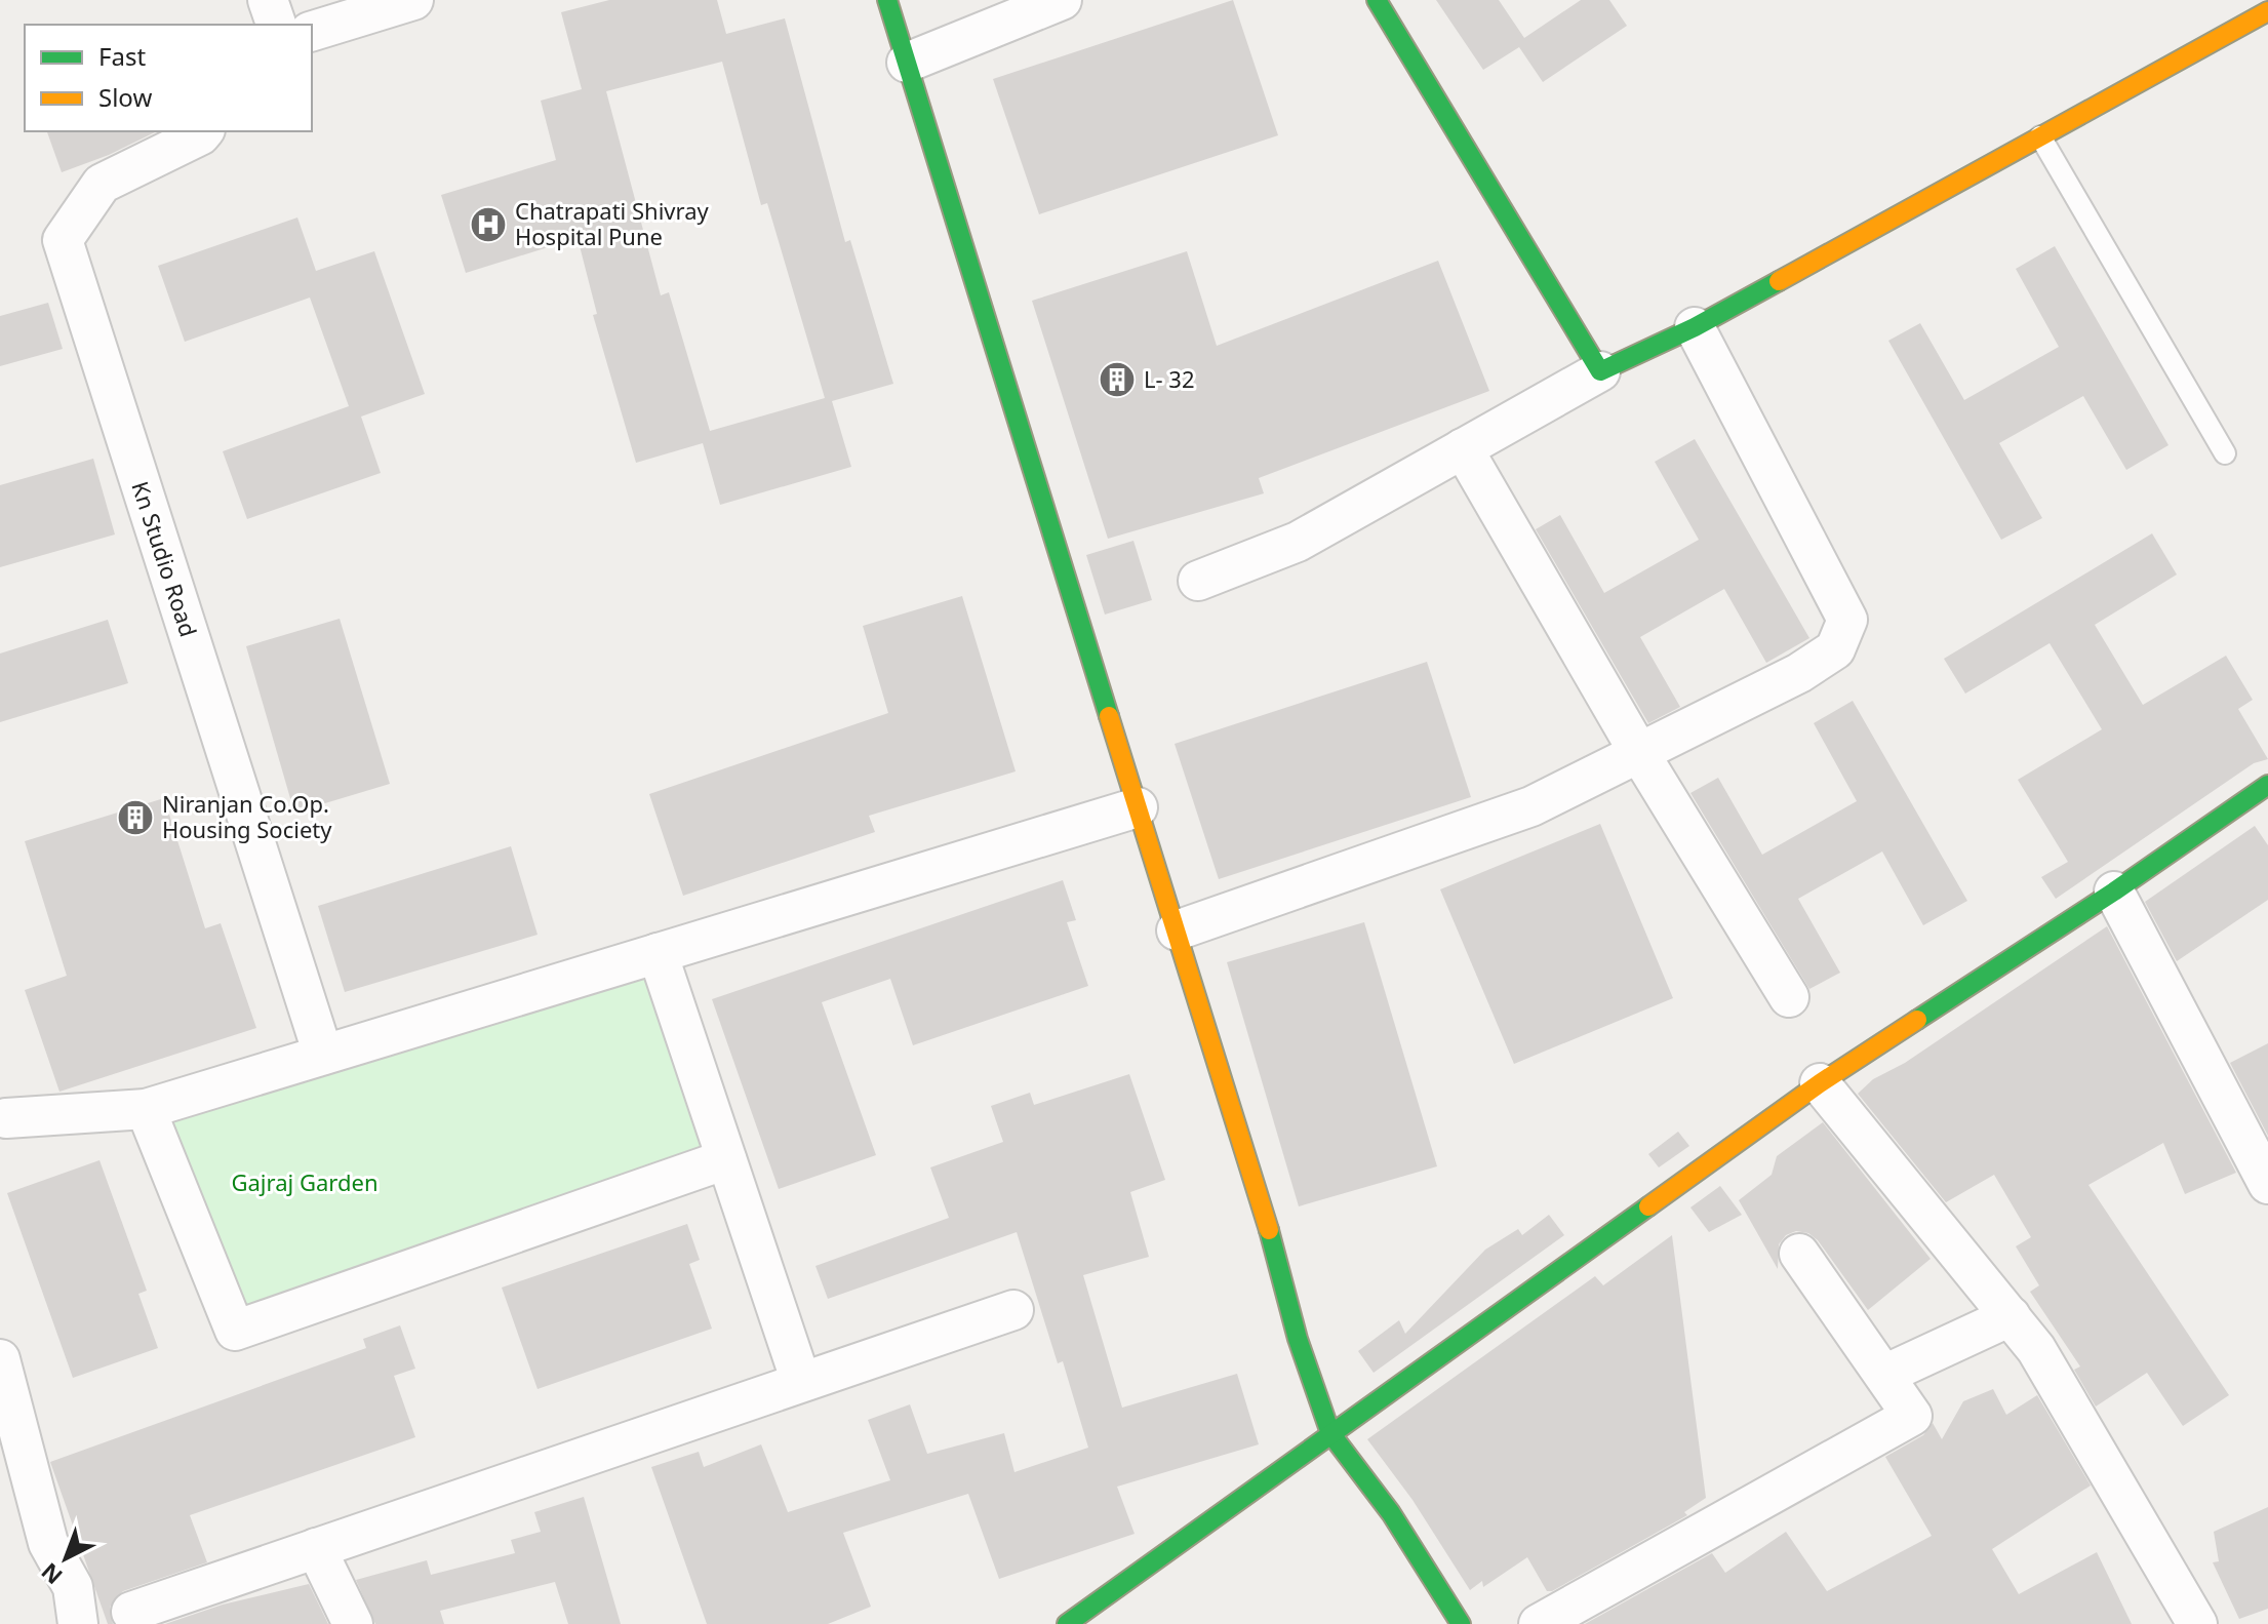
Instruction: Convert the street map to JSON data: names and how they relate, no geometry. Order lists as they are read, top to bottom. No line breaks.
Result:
{"streets":{"street":["Kn Studio Road"]},"parks":["Gajraj Garden"],"places":{"hospital":["Chatrapati Shivray Hospital Pune"],"building":["L- 32","Niranjan Co.Op. Housing Society"]},"legend":["Fast","Slow"],"north":"bottom left"}
